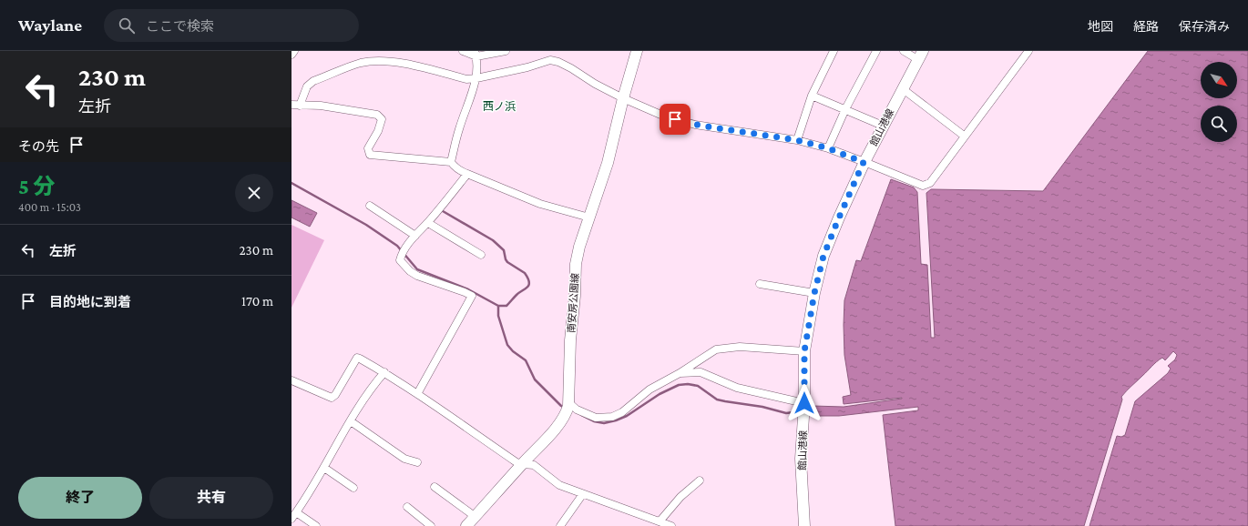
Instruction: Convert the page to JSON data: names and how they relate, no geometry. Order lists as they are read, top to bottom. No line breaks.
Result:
{"streets":{"main road":["館山港線","南安房公園線"]},"districts":["西ノ浜"],"north":"bottom right","page":{"header":"Waylane","search":"ここで検索","nav":["地図","経路","保存済み"],"turn":["230 m","左折"],"then":"その先","heading":["5 分","400 m · 15:03"],"list":[{"name":"左折","value":"230 m"},{"name":"目的地に到着","value":"170 m"}],"buttons":["終了","共有"]}}
